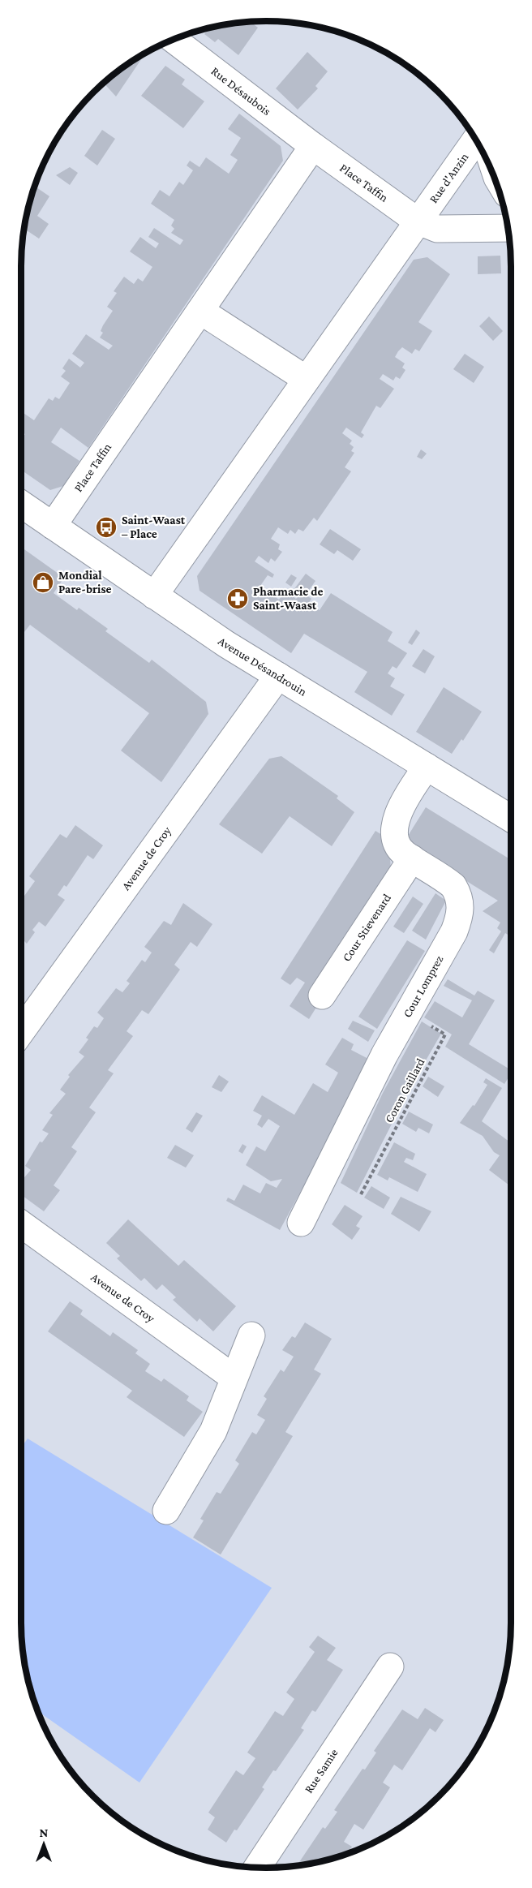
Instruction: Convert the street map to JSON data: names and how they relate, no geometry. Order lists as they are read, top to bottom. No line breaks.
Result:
{"streets":{"street":["Rue Désaubois","Rue d'Anzin","Place Taffin","Avenue Désandrouin","Avenue de Croy","Cour Stievenard","Cour Lomprez","Rue Samie"],"path":["Coron Gaillard"]},"crossings":[["Rue Désaubois","Place Taffin"],["Rue d'Anzin","Place Taffin"],["Place Taffin","Avenue Désandrouin"],["Avenue Désandrouin","Avenue de Croy"],["Avenue Désandrouin","Cour Lomprez"],["Cour Stievenard","Cour Lomprez"],["Cour Lomprez","Coron Gaillard"]],"places":{"bus stop":["Saint-Waast – Place"],"shop":["Mondial Pare-brise"],"pharmacy":["Pharmacie de Saint-Waast"]},"north":"top"}
